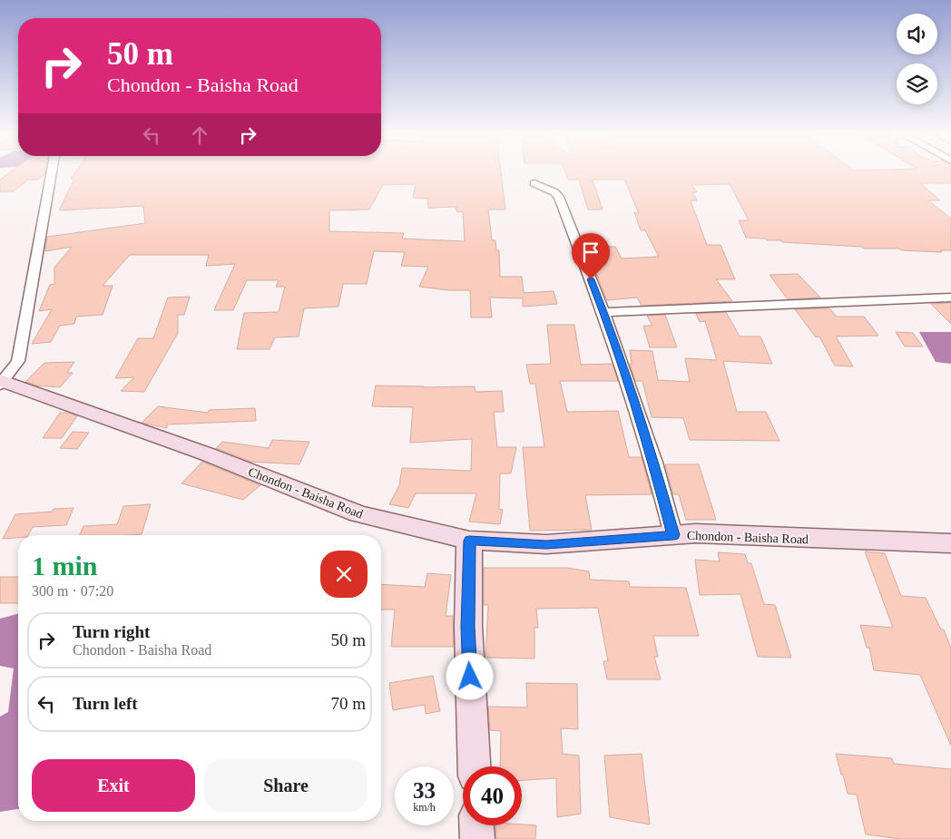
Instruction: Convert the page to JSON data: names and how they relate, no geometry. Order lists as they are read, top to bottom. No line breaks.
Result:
{"streets":{"main road":["Chondon - Baisha Road"]},"page":{"turn":["50 m","Chondon - Baisha Road"],"heading":["1 min","300 m · 07:20"],"list":[{"name":"Turn right","note":"Chondon - Baisha Road","value":"50 m"},{"name":"Turn left","value":"70 m"}],"buttons":["Exit","Share"],"speed":"33 km/h","limit":"40"}}
